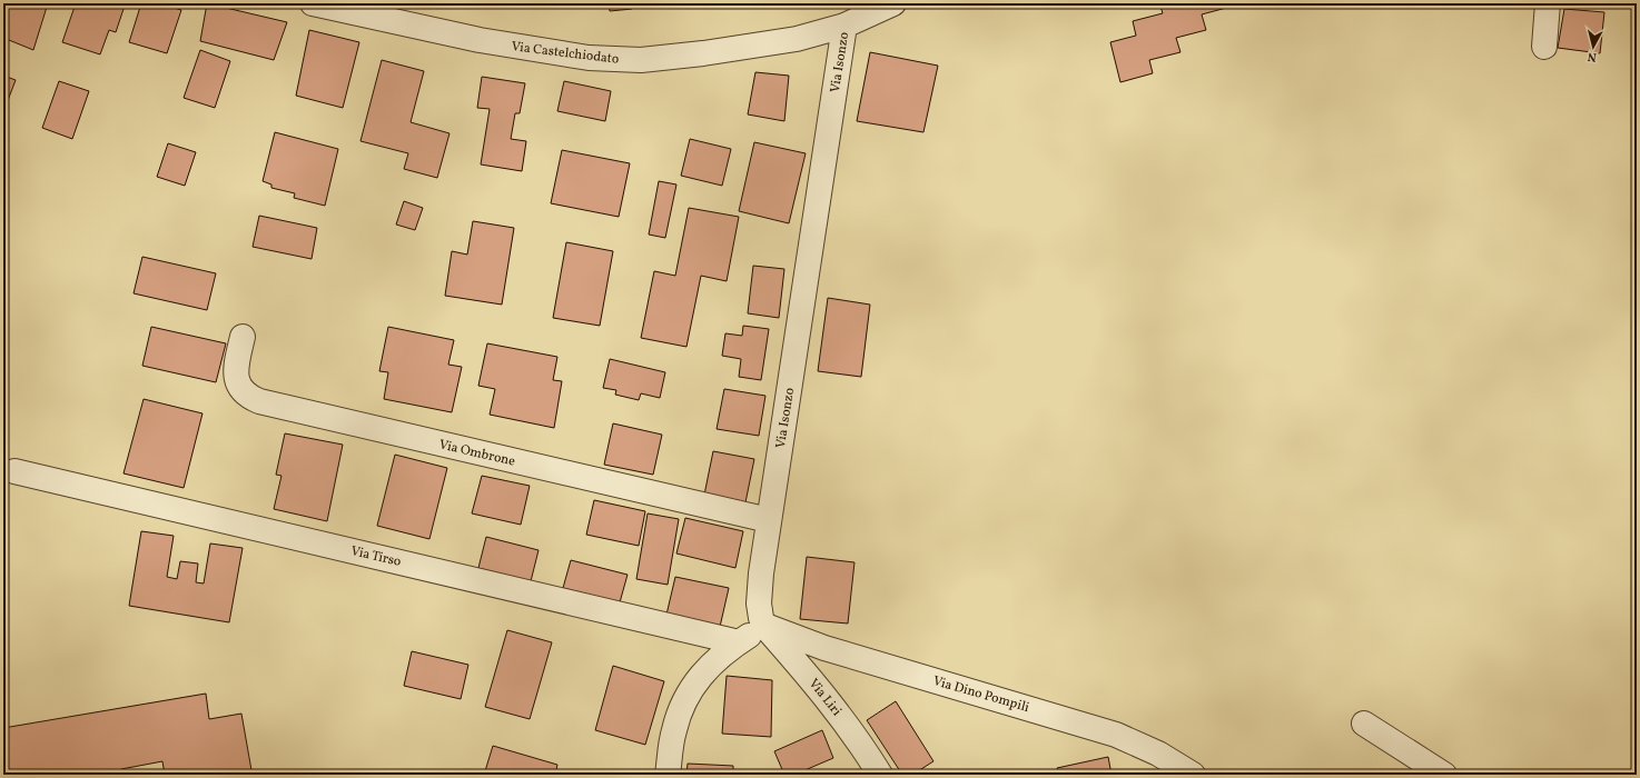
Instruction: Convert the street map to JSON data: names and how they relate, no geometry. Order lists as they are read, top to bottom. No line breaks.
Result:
{"streets":{"street":["Via Castelchiodato","Via Isonzo","Via Ombrone","Via Tirso","Via Dino Pompili","Via Liri"]},"crossings":[["Via Castelchiodato","Via Isonzo"],["Via Isonzo","Via Ombrone"],["Via Isonzo","Via Dino Pompili"],["Via Isonzo","Via Liri"],["Via Dino Pompili","Via Liri"]],"north":"bottom"}
